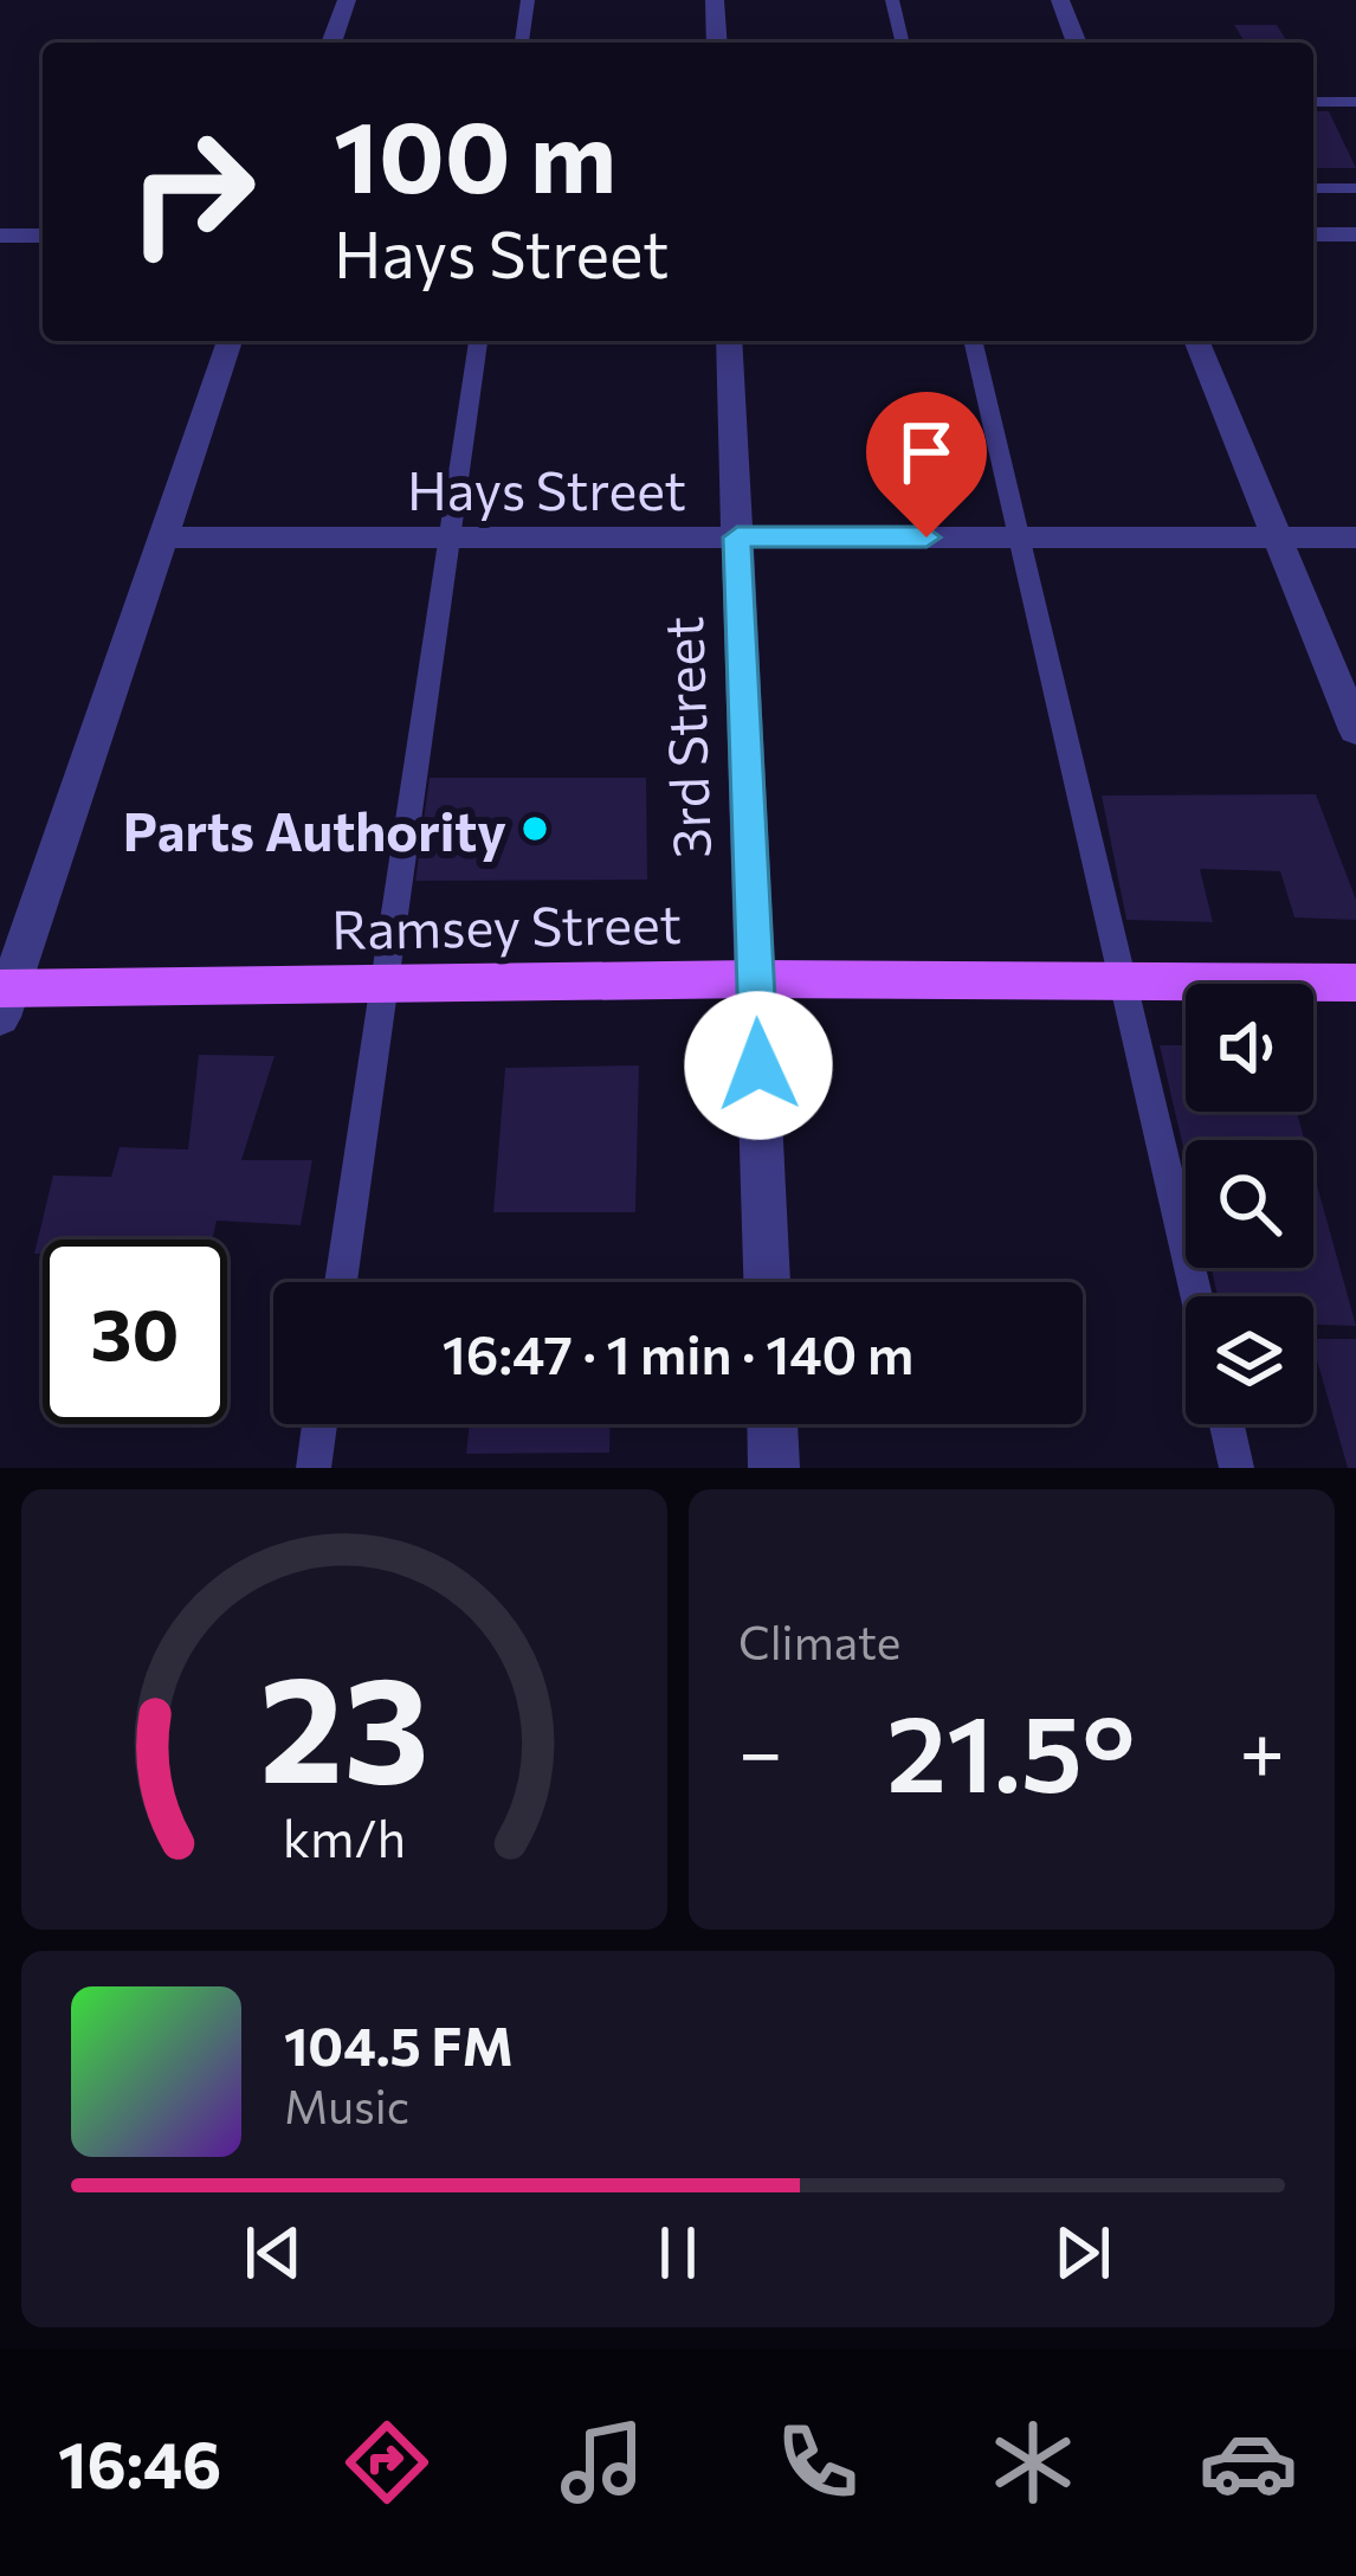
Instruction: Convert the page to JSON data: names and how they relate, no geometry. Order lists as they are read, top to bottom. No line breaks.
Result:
{"streets":{"main road":["Ramsey Street"],"street":["Hays Street","3rd Street"]},"crossings":[["Hays Street","3rd Street"],["3rd Street","Ramsey Street"]],"places":["Parts Authority"],"page":{"turn":["100 m","Hays Street"],"limit":"30","trip":"16:47 · 1 min · 140 m","tile":"Climate","heat":["−","21.5°","+"],"song":["104.5 FM","Music"],"tabs":"16:46","gauge":["23","km/h"]}}
